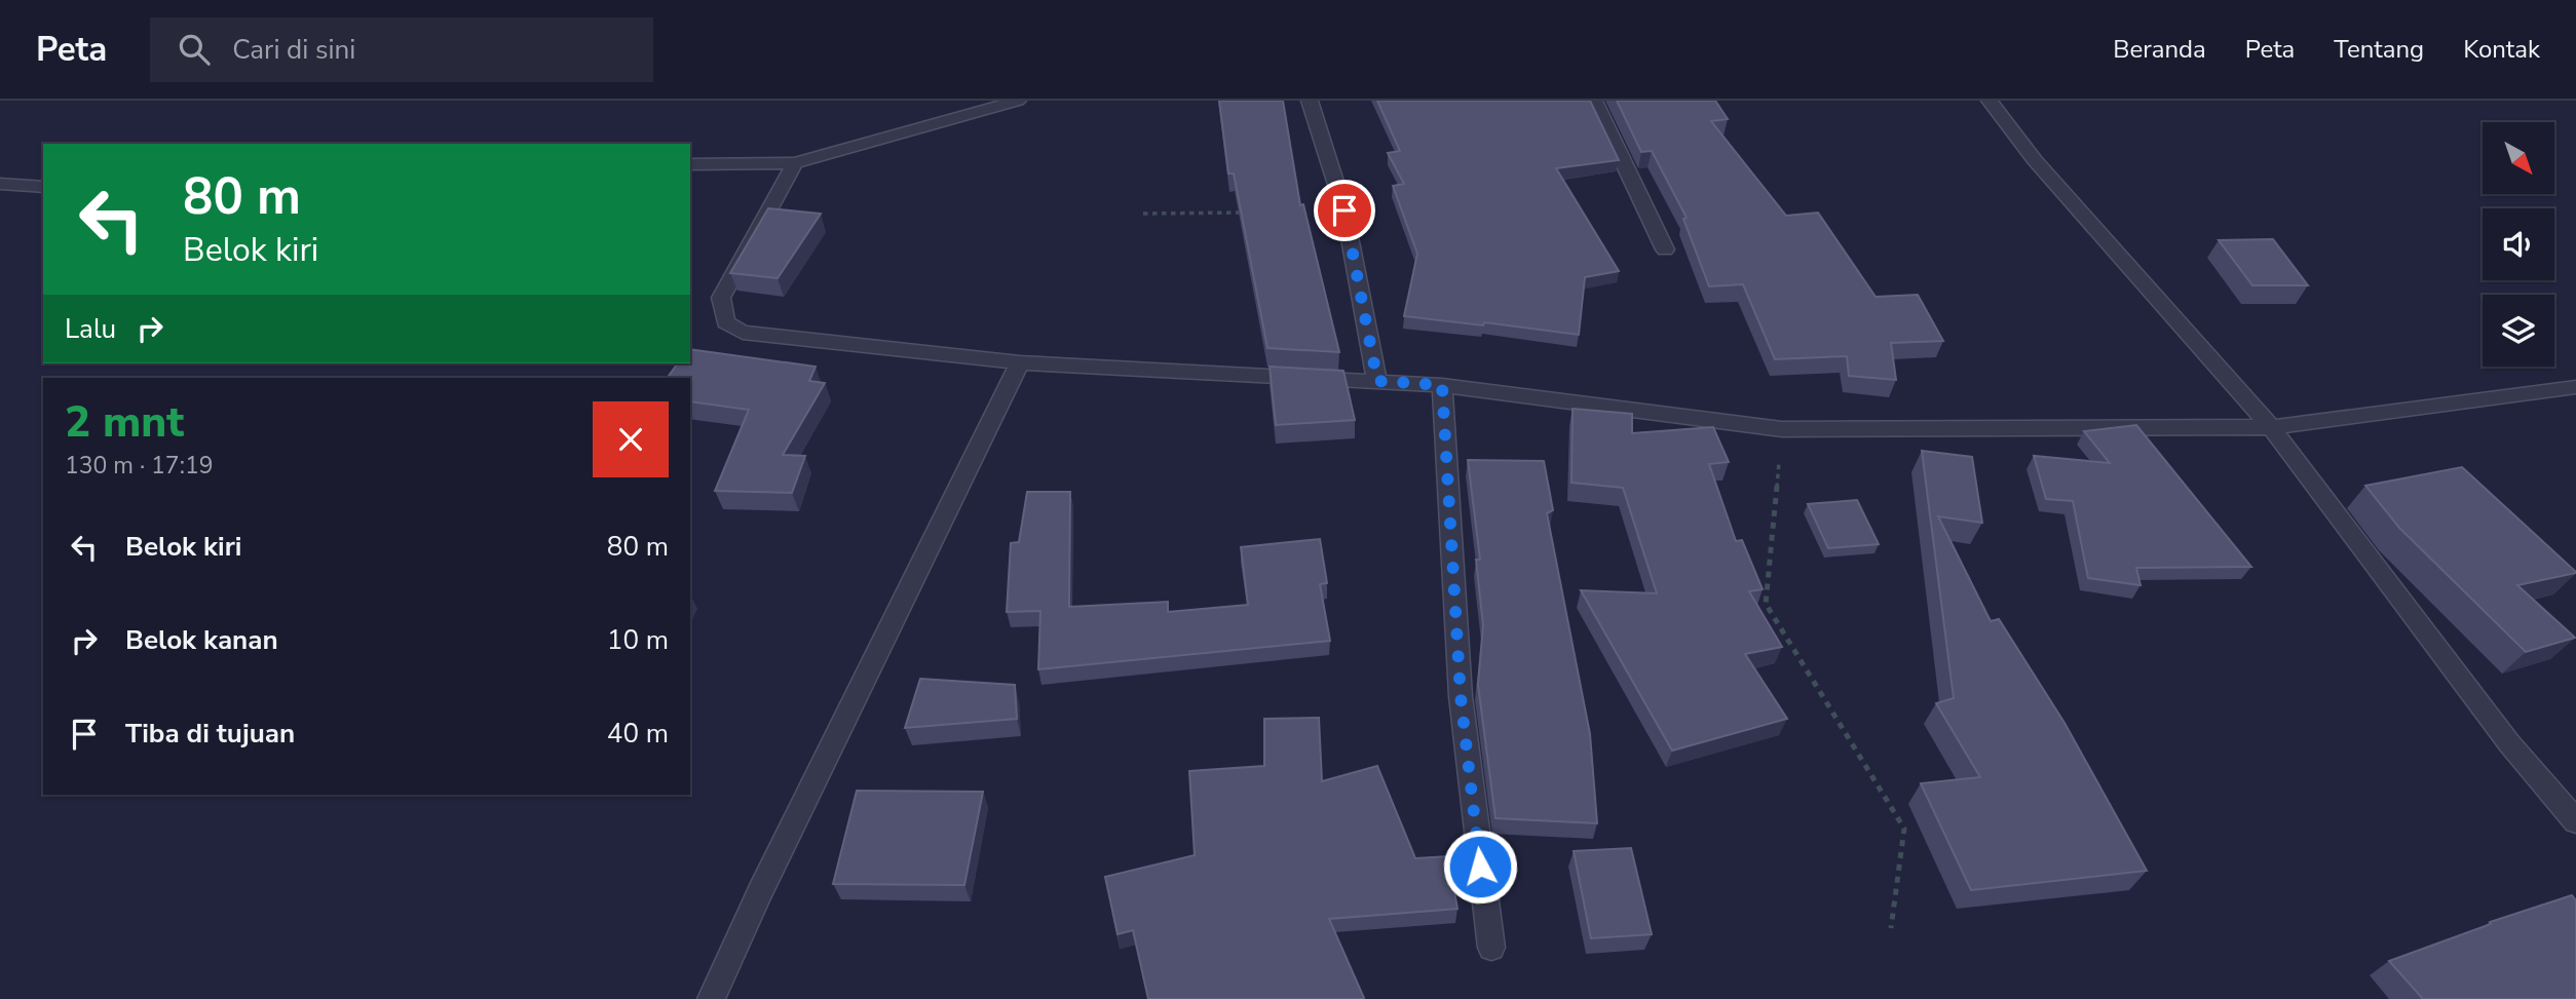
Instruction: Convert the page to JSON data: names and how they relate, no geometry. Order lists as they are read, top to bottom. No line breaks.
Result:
{"north":"bottom right","page":{"header":"Peta","search":"Cari di sini","nav":["Beranda","Peta","Tentang","Kontak"],"turn":["80 m","Belok kiri"],"then":"Lalu","heading":["2 mnt","130 m · 17:19"],"list":[{"name":"Belok kiri","value":"80 m"},{"name":"Belok kanan","value":"10 m"},{"name":"Tiba di tujuan","value":"40 m"}]}}
